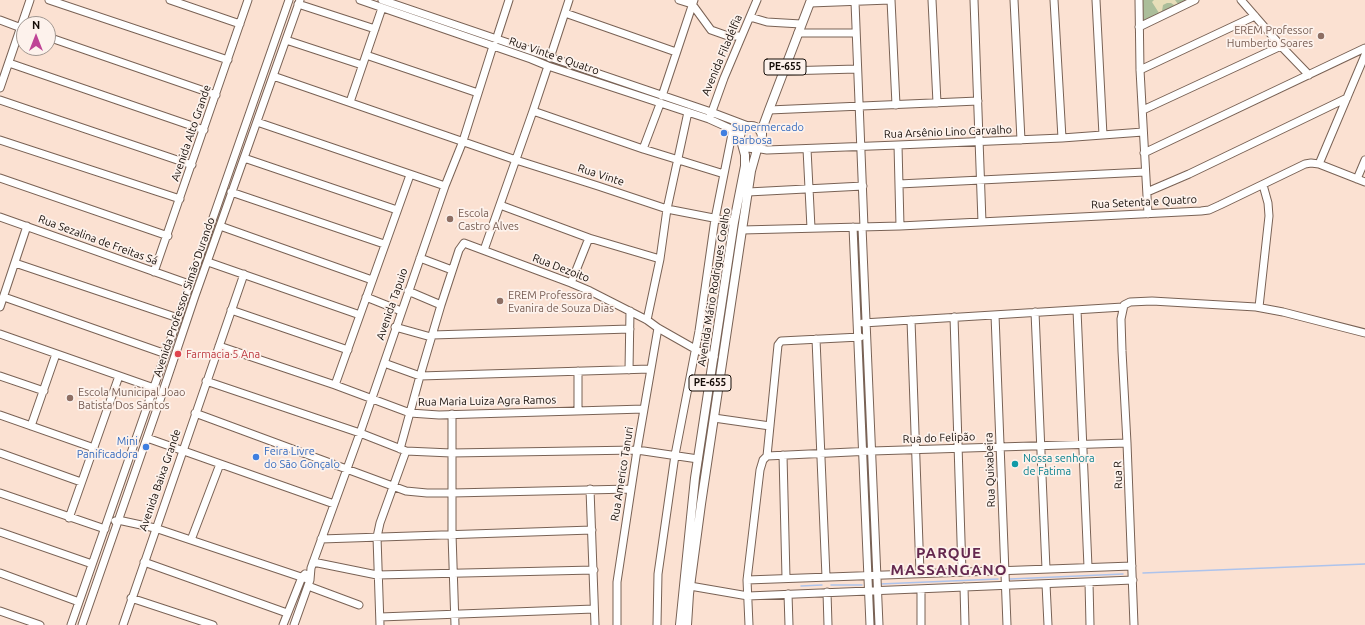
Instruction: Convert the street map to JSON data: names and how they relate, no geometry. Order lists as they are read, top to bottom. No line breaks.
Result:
{"streets":{"main road":["PE-655","Avenida Mário Rodrigues Coelho"],"street":["Avenida Filadélfia","Rua Vinte e Quatro","Rua Arsênio Lino Carvalho","Avenida Alto Grande","Rua Vinte","Rua Setenta e Quatro","Rua Sezalina de Freitas Sá","Rua Dezoito","Avenida Professor Simão Durando","Avenida Tapuio","Rua Maria Luiza Agra Ramos","Rua do Felipão","Rua Quixabeira","Rua Americo Tanuri","Rua R","Avenida Baixa Grande"]},"crossings":[["Avenida Filadélfia","Rua Vinte e Quatro"],["Rua Vinte e Quatro","PE-655"],["Rua Vinte e Quatro","Rua Arsênio Lino Carvalho"],["Rua Vinte e Quatro","Avenida Mário Rodrigues Coelho"],["Rua Vinte e Quatro","Avenida Tapuio"],["PE-655","Rua Arsênio Lino Carvalho"],["PE-655","Avenida Mário Rodrigues Coelho"],["Rua Arsênio Lino Carvalho","Avenida Mário Rodrigues Coelho"],["Avenida Alto Grande","Rua Sezalina de Freitas Sá"],["Rua Vinte","Avenida Mário Rodrigues Coelho"],["Rua Vinte","Avenida Professor Simão Durando"],["Rua Vinte","Avenida Tapuio"],["Rua Setenta e Quatro","Avenida Mário Rodrigues Coelho"],["Rua Sezalina de Freitas Sá","Avenida Professor Simão Durando"],["Rua Dezoito","Avenida Mário Rodrigues Coelho"],["Rua Dezoito","Rua Americo Tanuri"],["Avenida Tapuio","Rua Maria Luiza Agra Ramos"],["Rua Maria Luiza Agra Ramos","Rua Americo Tanuri"],["Rua Maria Luiza Agra Ramos","Avenida Baixa Grande"],["Rua do Felipão","Rua Quixabeira"],["Rua do Felipão","Rua R"]],"districts":["PARQUE MASSANGANO"],"places":["EREM Professor Humberto Soares","Supermercado Barbosa","Escola Castro Alves","EREM Professora Evanira de Souza Dias","Farmacia 5 Ana","Escola Municipal Joao Batista Dos Santos","Mini Panificadora","Feira Livre do São Gonçalo","Nossa senhora de Fatima"],"north":"top"}
